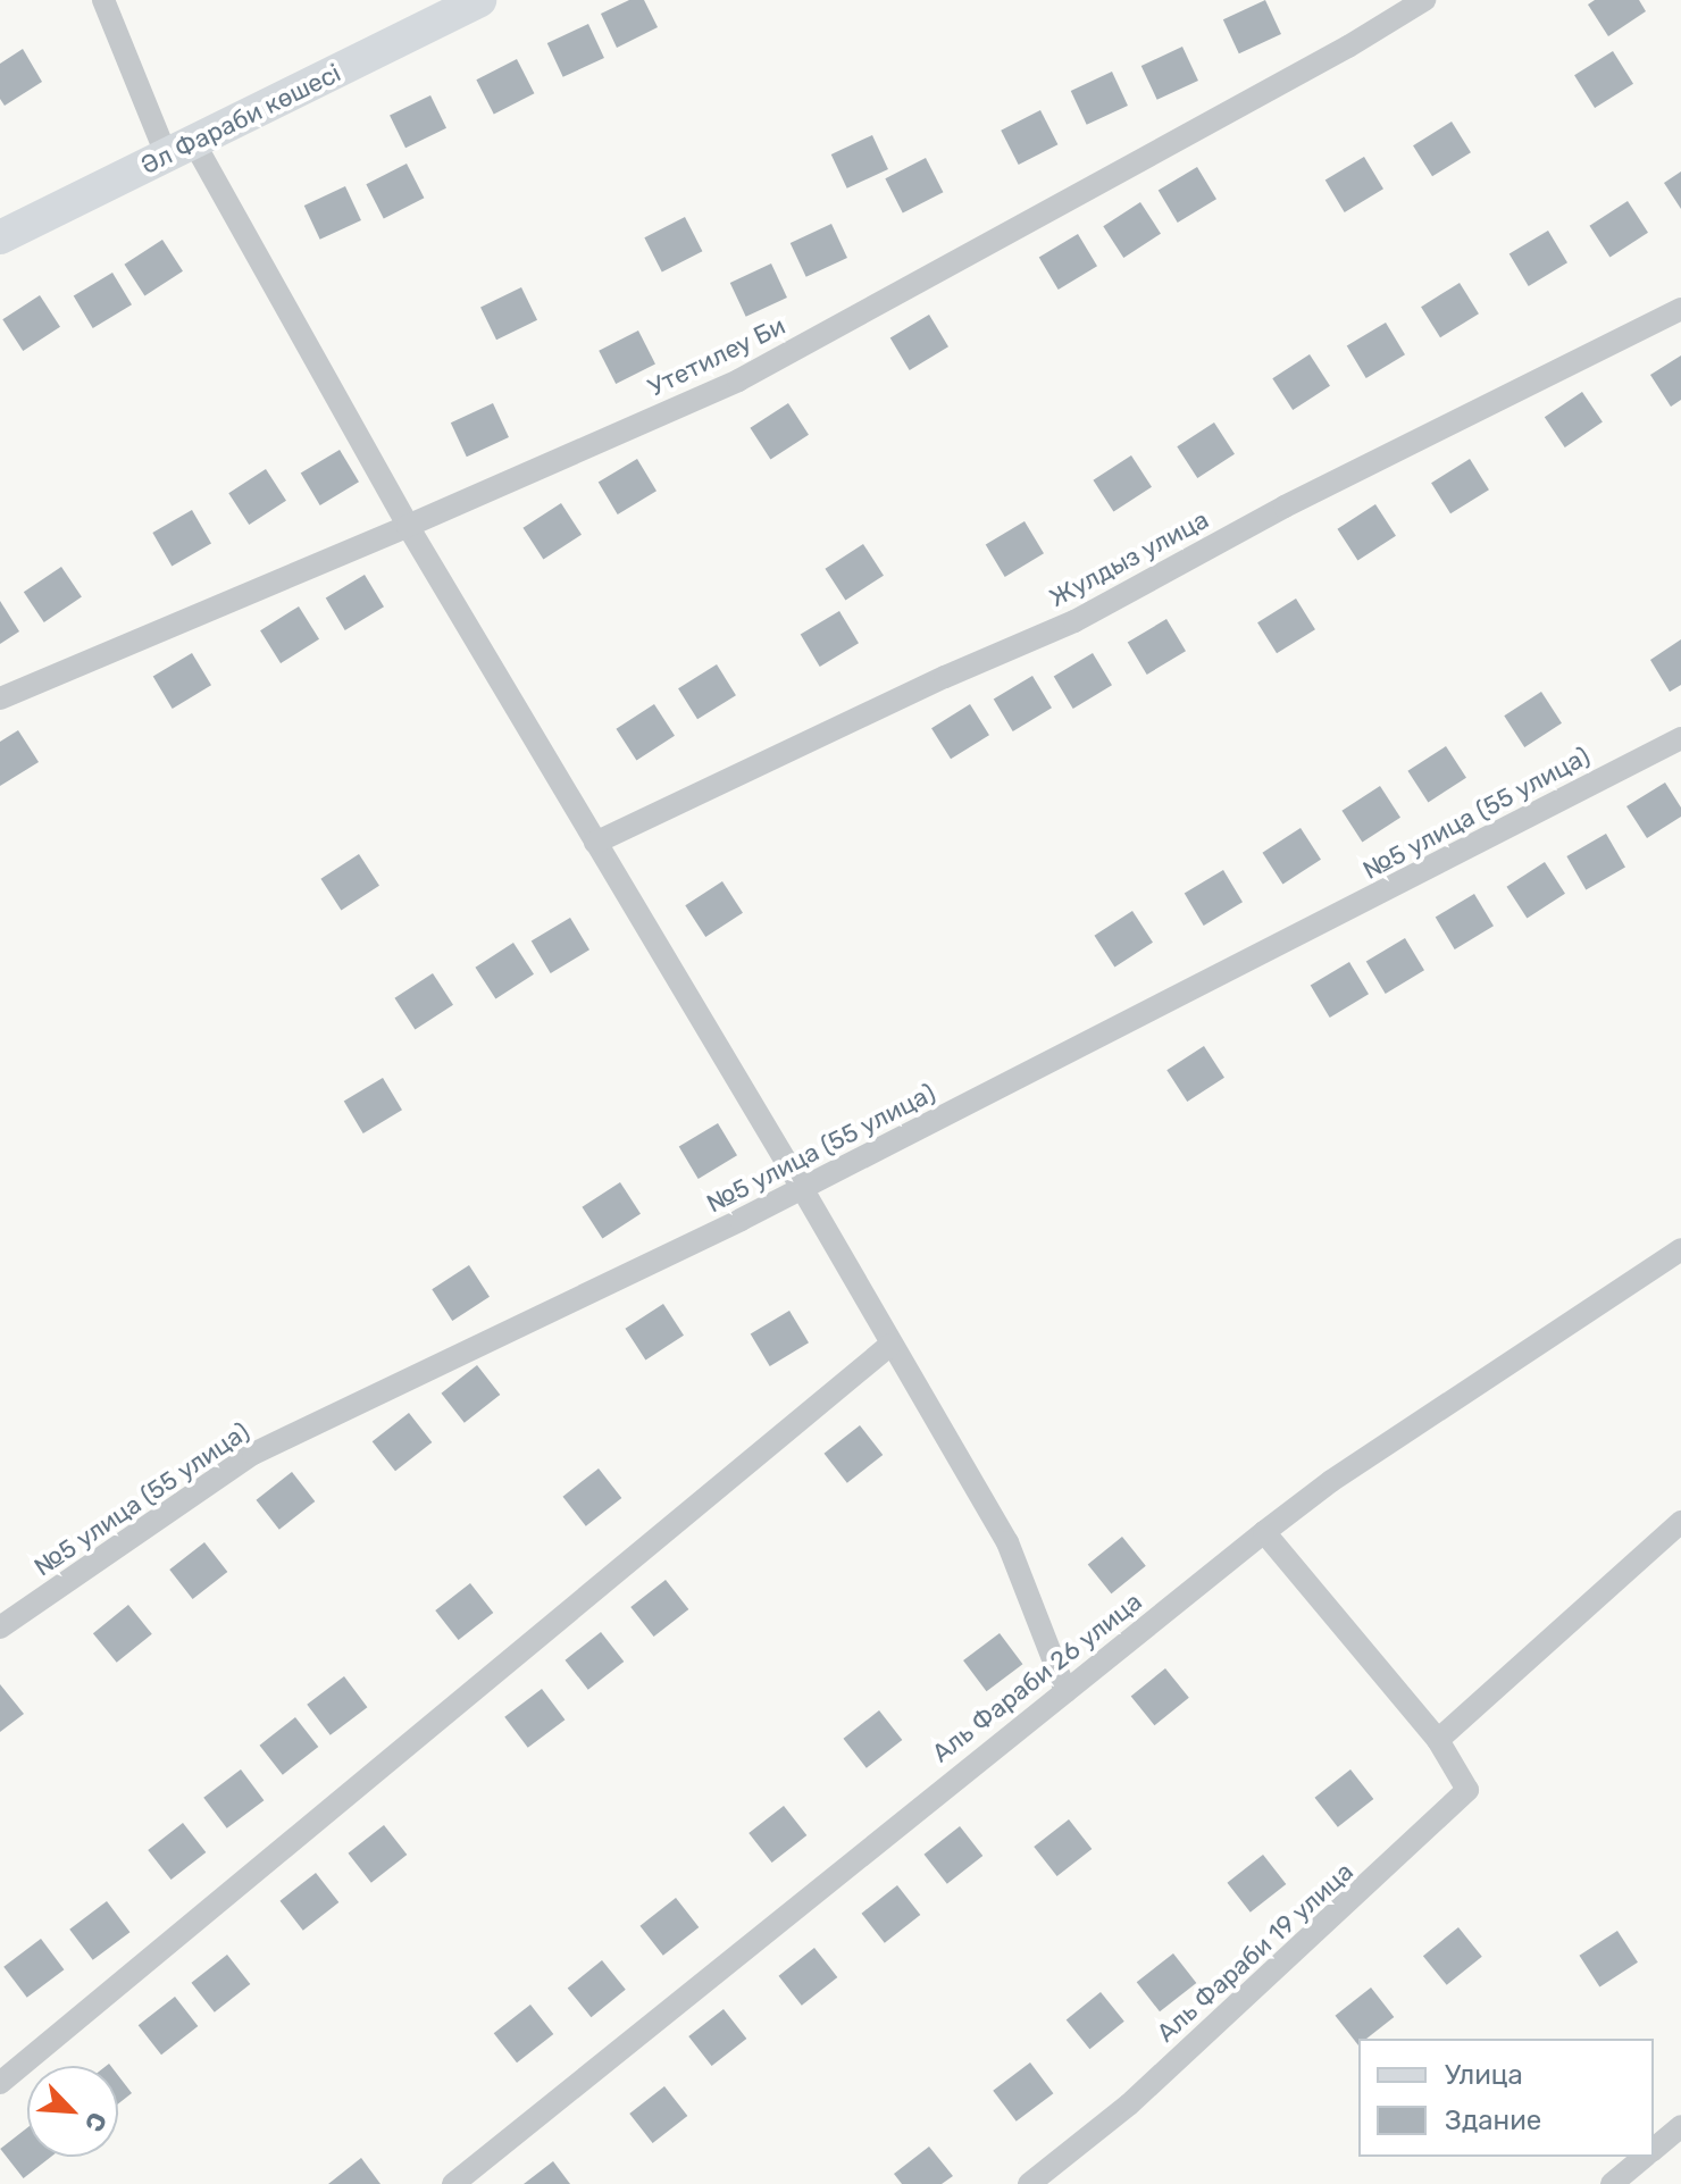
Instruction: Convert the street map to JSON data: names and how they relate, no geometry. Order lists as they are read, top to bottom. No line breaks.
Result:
{"streets":{"street":["Әл Фараби көшесі","Утетилеу Би","Жулдыз улица","№5 улица (55 улица)","Аль Фараби 26 улица","Аль Фараби 19 улица"]},"crossings":[["Аль Фараби 26 улица","Аль Фараби 19 улица"]],"legend":["Улица","Здание"],"north":"bottom right"}
